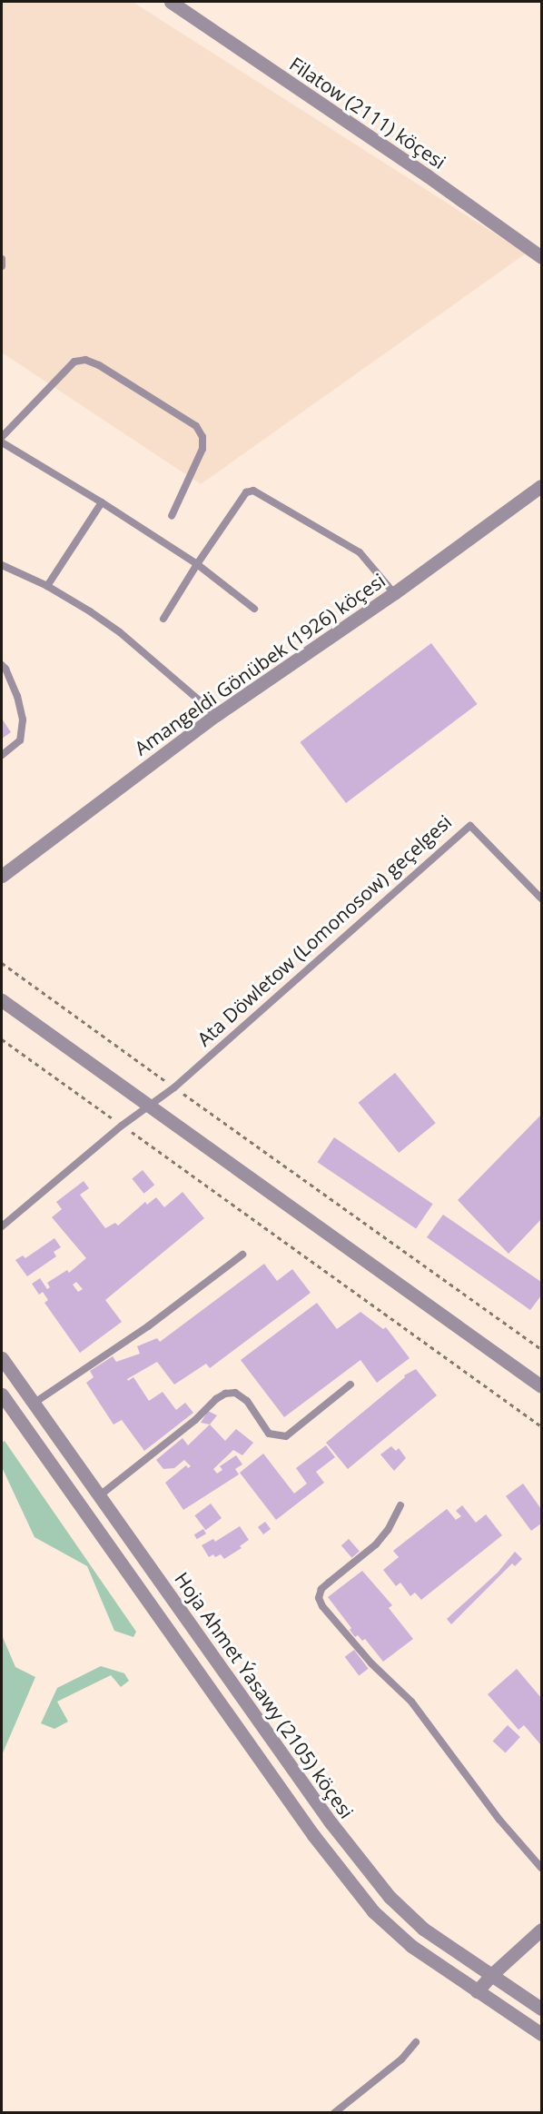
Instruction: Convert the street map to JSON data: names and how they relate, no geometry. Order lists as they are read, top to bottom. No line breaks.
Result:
{"streets":{"street":["Filatow (2111) köçesi","Amangeldi Gönübek (1926) köçesi","Hoja Ahmet Ýasawy (2105) köçesi"],"lane":["Ata Döwletow (Lomonosow) geçelgesi"]}}
